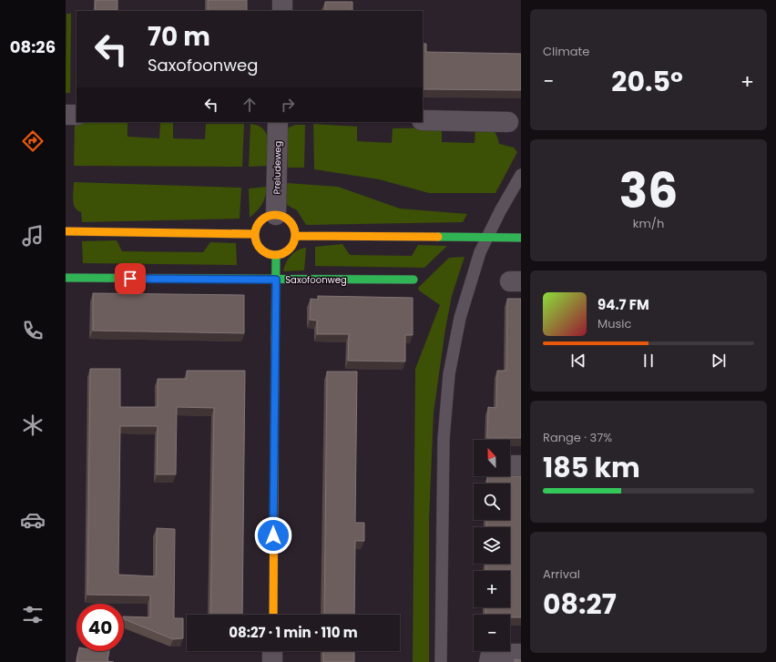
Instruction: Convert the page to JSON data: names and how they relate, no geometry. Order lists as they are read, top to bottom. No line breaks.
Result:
{"streets":{"street":["Preludeweg","Saxofoonweg"]},"north":"top","page":{"tabs":"08:26","tile":["Climate",["36","km/h"],["Range · 37%","185 km"],["Arrival","08:27"]],"turn":["70 m","Saxofoonweg"],"heat":["−","20.5°","+"],"song":["94.7 FM","Music"],"map_buttons":["+","−"],"limit":"40","trip":"08:27 · 1 min · 110 m"}}
